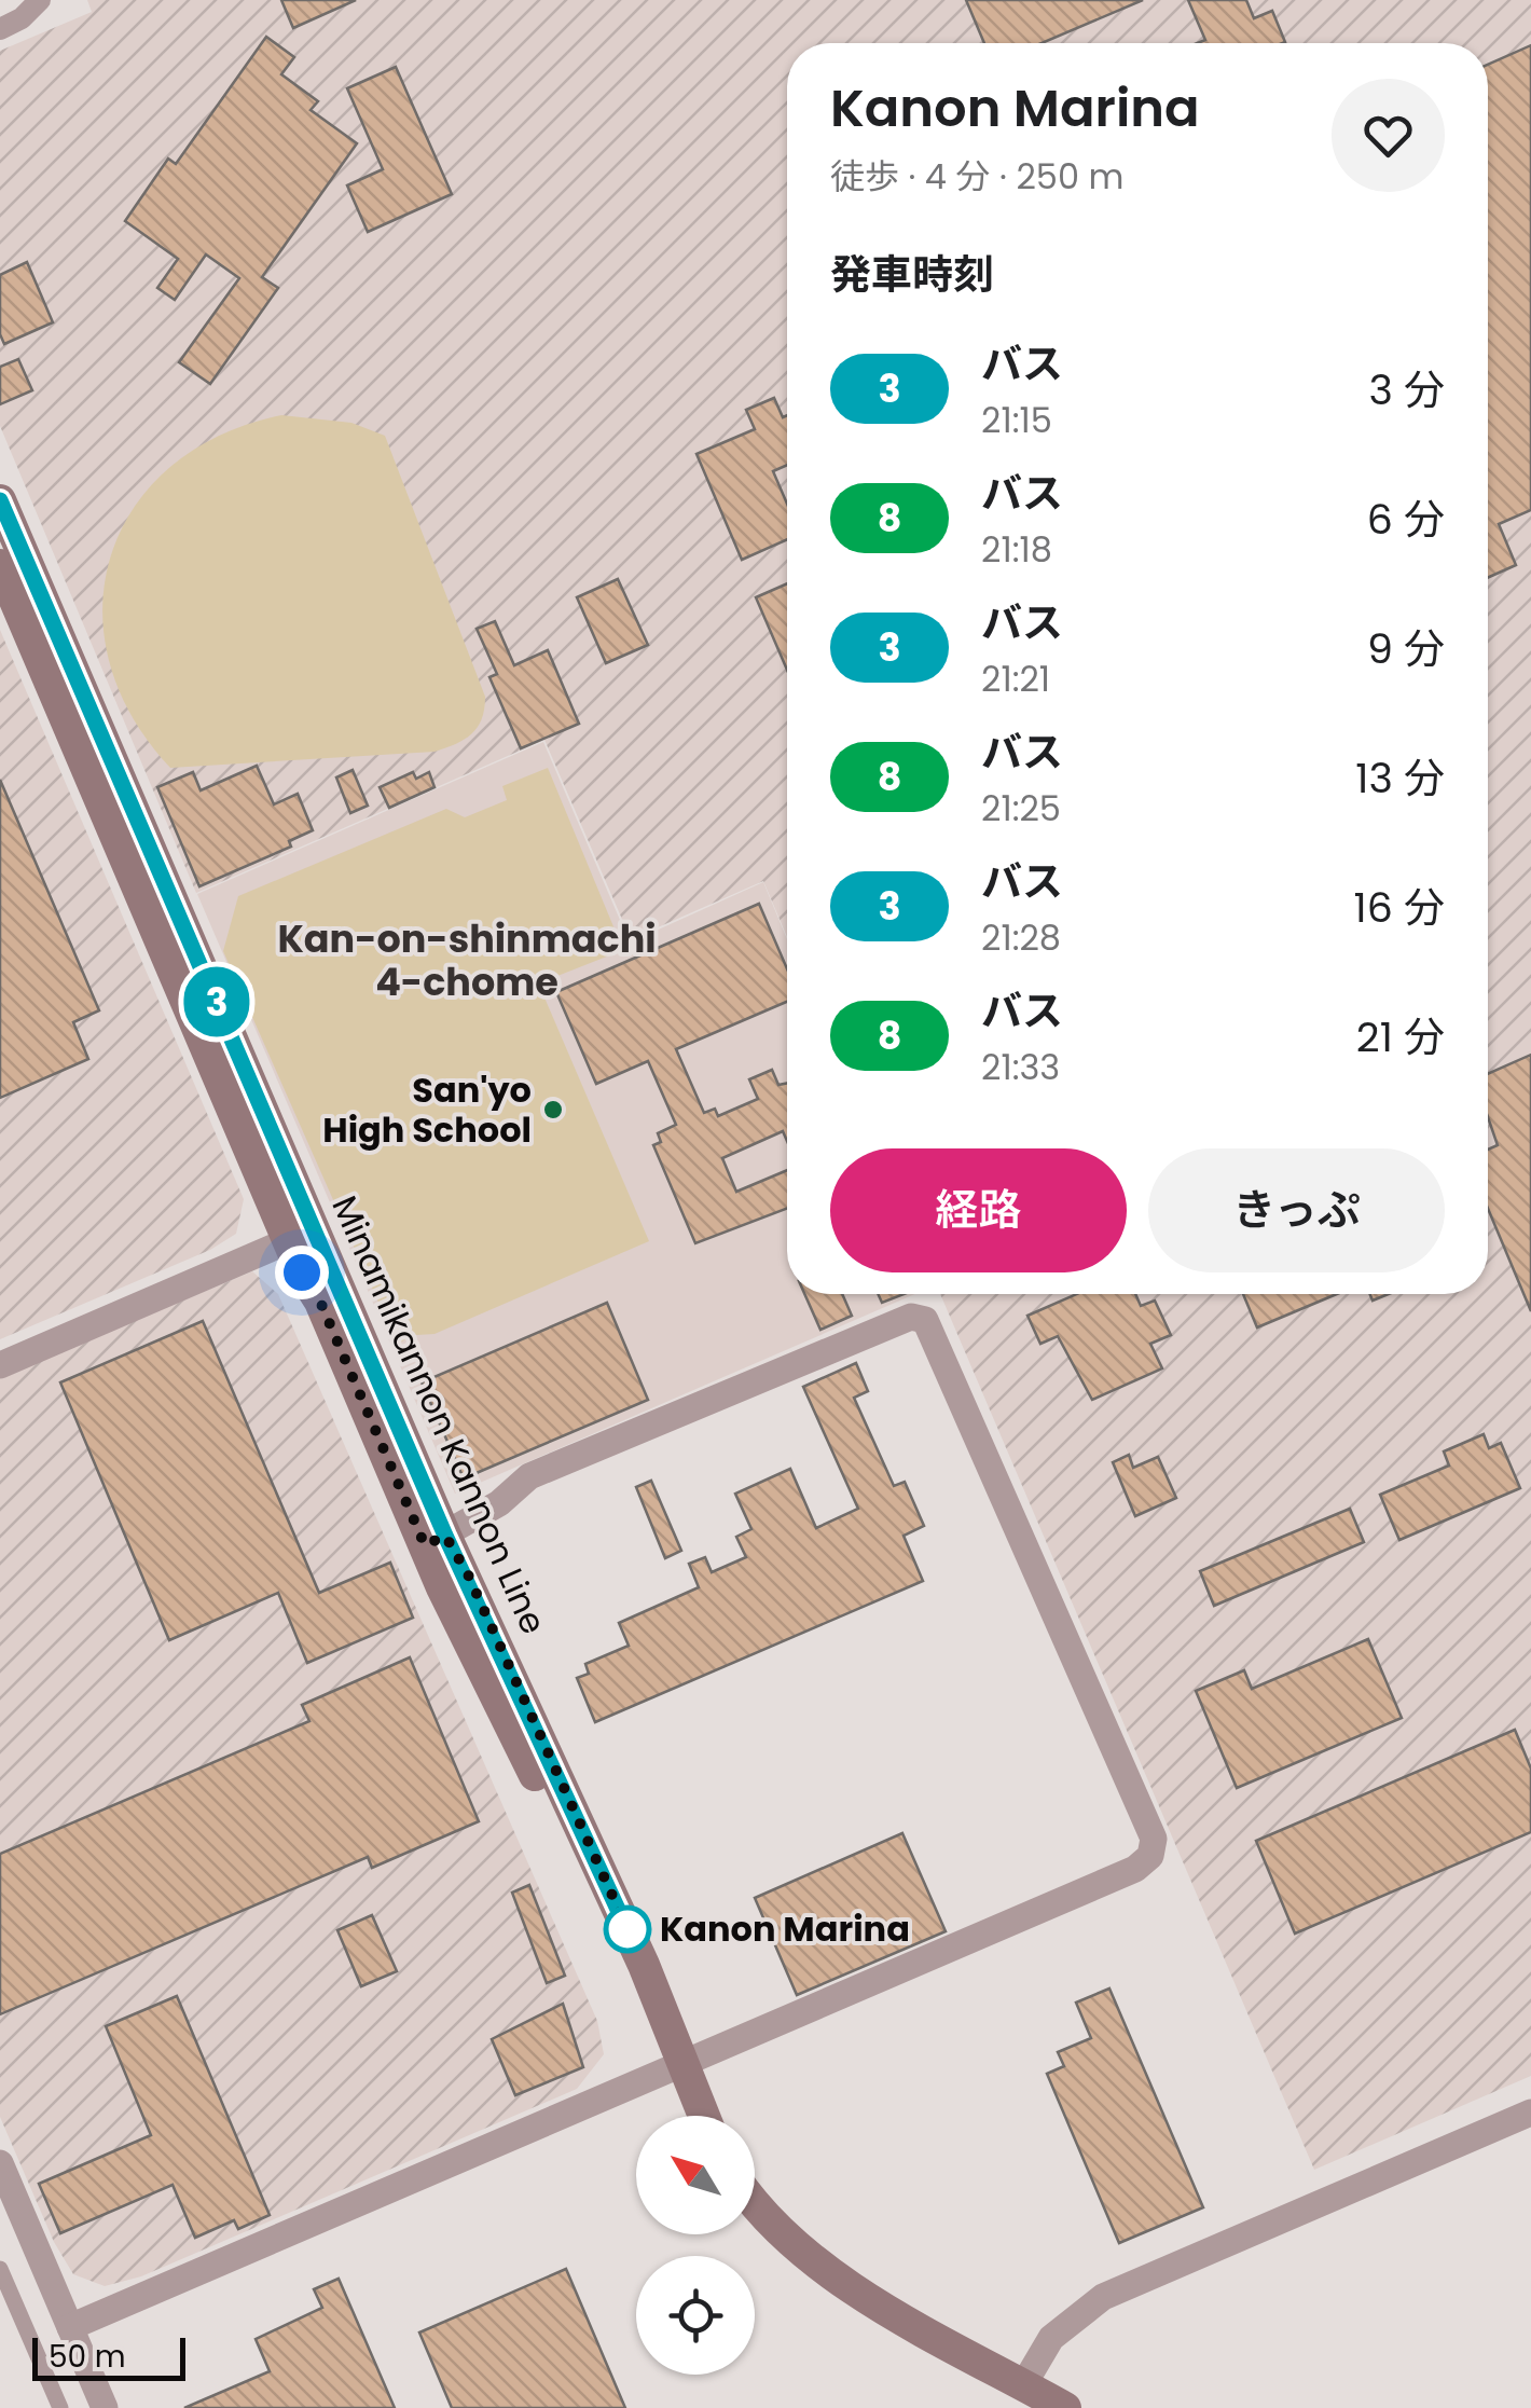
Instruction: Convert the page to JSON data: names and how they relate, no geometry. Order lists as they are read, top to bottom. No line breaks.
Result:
{"streets":{"main road":["Minamikannon Kannon Line"]},"districts":["Kan-on-shinmachi 4-chome"],"places":["San'yo High School","Kanon Marina"],"lines":["bus line 3"],"scale_bar":"50 m","north":"top left","page":{"on_map":"3","heading":[["Kanon Marina","徒歩 · 4 分 · 250 m"],"発車時刻"],"list":[{"mark":"3","name":"バス","note":"21:15","value":"3 分"},{"mark":"8","name":"バス","note":"21:18","value":"6 分"},{"mark":"3","name":"バス","note":"21:21","value":"9 分"},{"mark":"8","name":"バス","note":"21:25","value":"13 分"},{"mark":"3","name":"バス","note":"21:28","value":"16 分"},{"mark":"8","name":"バス","note":"21:33","value":"21 分"}],"buttons":["経路","きっぷ"],"scale":"50 m"}}
